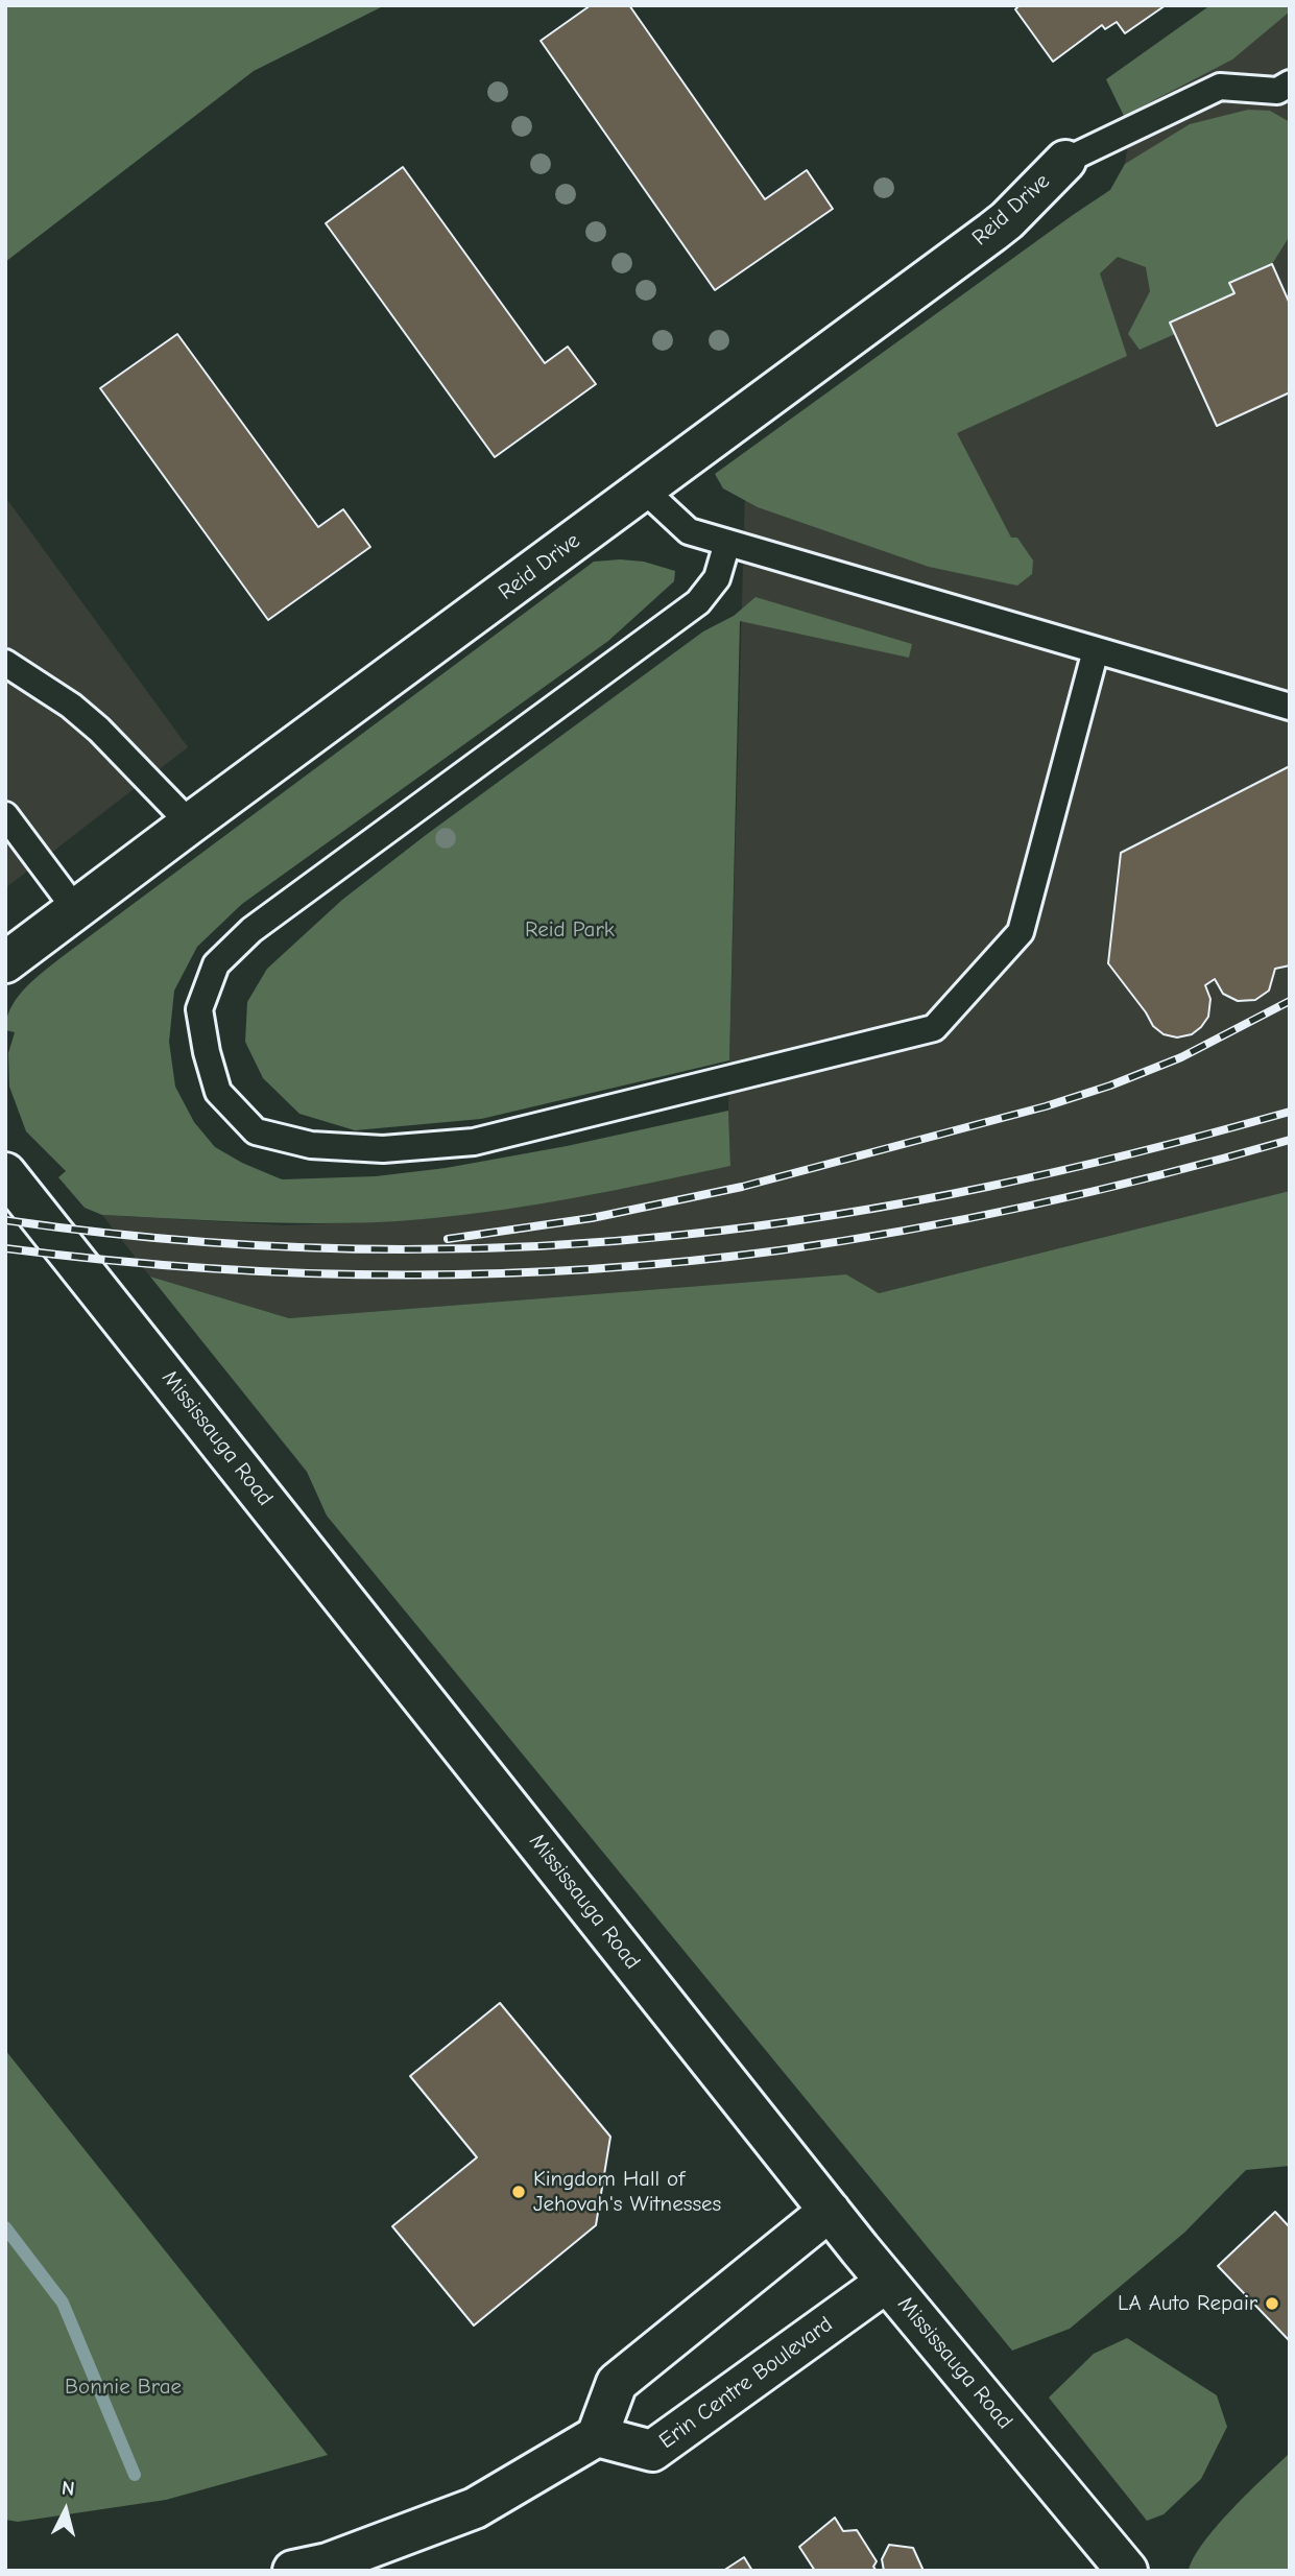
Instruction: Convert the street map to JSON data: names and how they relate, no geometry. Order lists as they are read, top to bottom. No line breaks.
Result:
{"streets":{"street":["Reid Drive","Mississauga Road","Erin Centre Boulevard"]},"crossings":[["Mississauga Road","Erin Centre Boulevard"]],"parks":["Reid Park","Bonnie Brae"],"places":["Kingdom Hall of Jehovah's Witnesses","LA Auto Repair"],"north":"top"}
